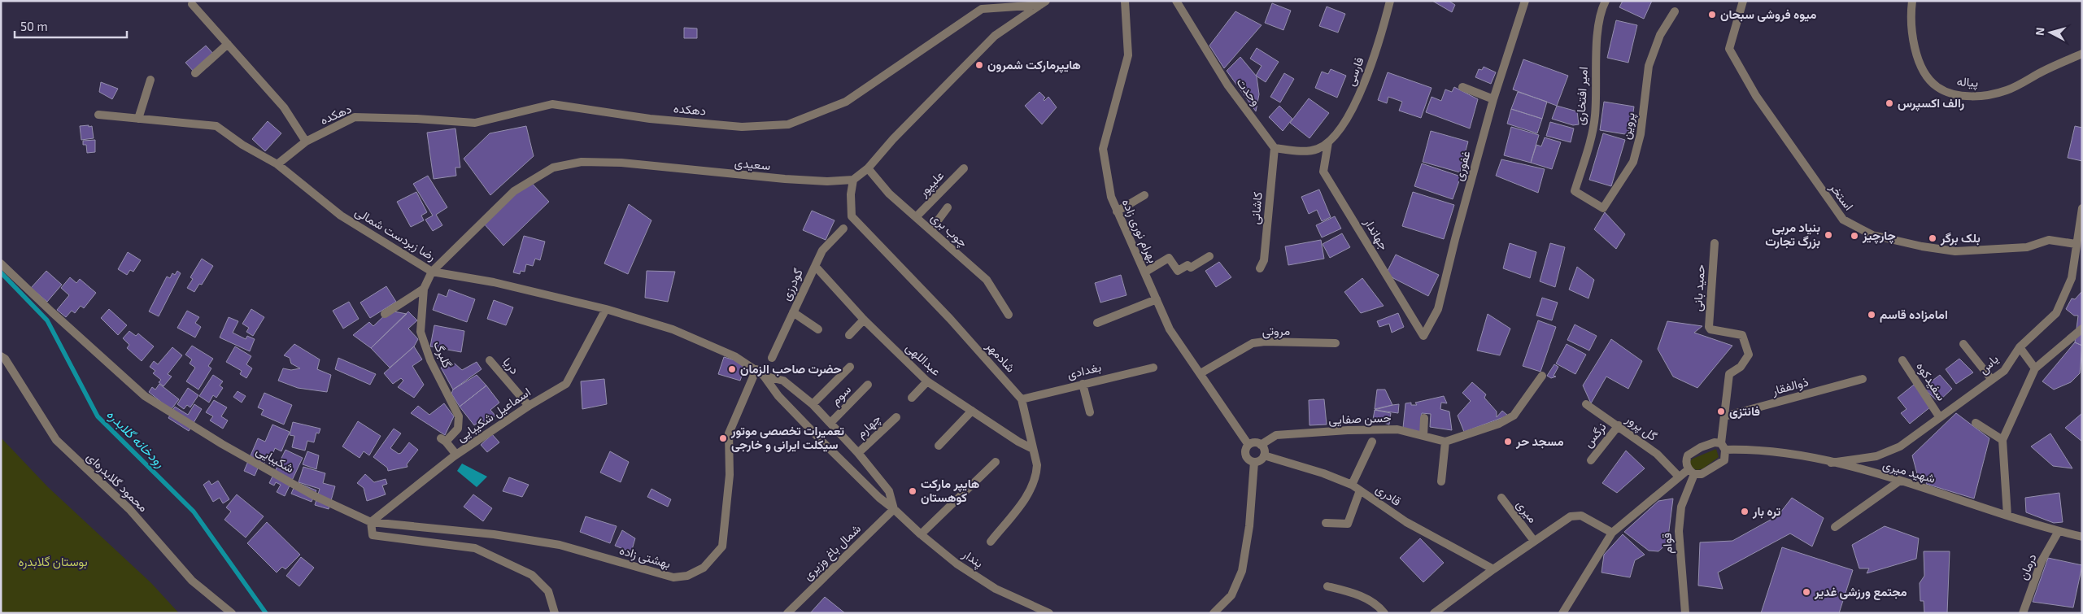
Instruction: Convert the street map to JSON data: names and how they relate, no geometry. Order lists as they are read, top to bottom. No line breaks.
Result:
{"streets":{"street":["فارسی","پیاله","وحدت","امیر افتخاری","دهکده","پروین","سعیدی","غفوری","علیپور","استخر","کاشانی","چوب بری","بهرام نوری زاده","رضا زبردست شمالی","جهاندار","گودرزی","حمید بانی","مروتی","گلبرگ","شادمهر","عبداللهی","یاس","دریا","بغدادی","سفیدکوه","ذوالفقار","سوم","اسماعیل شکیبایی","حسن صفایی","چهارم","گل پرور","نرگس","شکیبایی","شهید میری","محمود گلابدره‌ای","قادری","میری","قوام","شمال باغ وزیری","بهشتی زاده","پندار","درمان"]},"crossings":[["فارسی","جهاندار"],["وحدت","کاشانی"],["امیر افتخاری","پروین"],["دهکده","رضا زبردست شمالی"],["سعیدی","رضا زبردست شمالی"],["سعیدی","گلبرگ"],["سعیدی","شادمهر"],["غفوری","جهاندار"],["علیپور","چوب بری"],["استخر","یاس"],["بهرام نوری زاده","مروتی"],["بهرام نوری زاده","حسن صفایی"],["بهرام نوری زاده","قادری"],["رضا زبردست شمالی","گلبرگ"],["رضا زبردست شمالی","اسماعیل شکیبایی"],["رضا زبردست شمالی","بهشتی زاده"],["رضا زبردست شمالی","پندار"],["گودرزی","عبداللهی"],["حمید بانی","ذوالفقار"],["حمید بانی","شهید میری"],["حمید بانی","قوام"],["گلبرگ","اسماعیل شکیبایی"],["شادمهر","عبداللهی"],["شادمهر","بغدادی"],["یاس","سفیدکوه"],["یاس","شهید میری"],["دریا","اسماعیل شکیبایی"],["اسماعیل شکیبایی","شکیبایی"],["اسماعیل شکیبایی","بهشتی زاده"],["حسن صفایی","قادری"],["گل پرور","نرگس"],["شکیبایی","بهشتی زاده"],["شهید میری","قوام"],["شهید میری","درمان"],["شمال باغ وزیری","پندار"]],"water":["رودخانه گلابدره"],"parks":["بوستان گلابدره"],"places":["میوه فروشی سبحان","هایپرمارکت شمرون","رالف اکسپرس","بنیاد مربی بزرگ تجارت","چارچیز","بلک برگر","امامزاده قاسم","حضرت صاحب الزمان","فانتزی","تعمیرات تخصصی موتور سیکلت ایرانی و خارجی","مسجد حر","هایپر مارکت کوهستان","تره بار","مجتمع ورزشی غدیر"],"scale_bar":"50 m","north":"left"}
